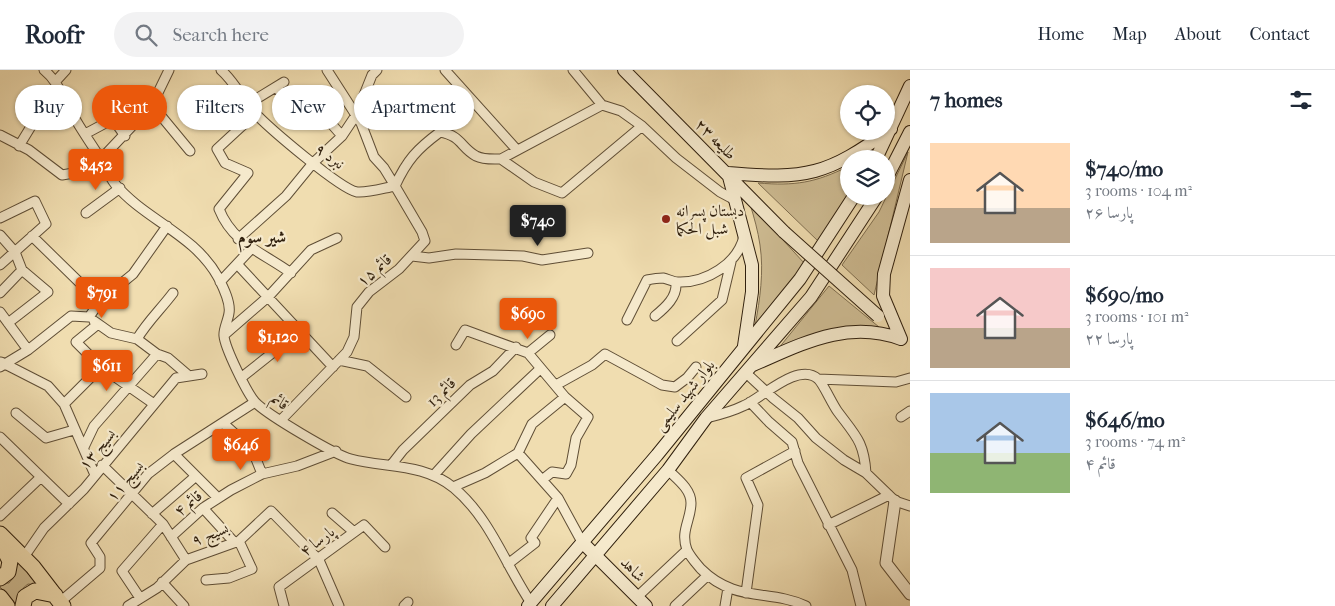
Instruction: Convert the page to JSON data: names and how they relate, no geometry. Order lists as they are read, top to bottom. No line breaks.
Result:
{"streets":{"main road":["طلیعه ۲۳","بلوار شهید سلیمی","شاهد"],"street":["نبرد ۹","قائم ۱۵","قائم 13","قائم","بسیج ۱۳","بسیج ۱۱","قائم ۴","بسیج ۹","پارسا ۴"]},"crossings":[["نبرد ۹","قائم ۱۵"],["قائم ۱۵","قائم"],["قائم 13","قائم"],["بلوار شهید سلیمی","قائم"],["بلوار شهید سلیمی","شاهد"],["قائم","بسیج ۱۱"],["قائم","قائم ۴"],["بسیج ۹","پارسا ۴"]],"districts":["شیر سوم"],"places":["دبستان پسرانه شبل الحکما"],"page":{"header":"Roofr","search":"Search here","nav":["Home","Map","About","Contact"],"heading":"7 homes","chip":["Buy","Rent","Filters","New","Apartment"],"list":[{"name":"$740/mo","note":"3 rooms · 104 m² · پارسا ۲۶"},{"name":"$690/mo","note":"3 rooms · 101 m² · پارسا ۲۲"},{"name":"$646/mo","note":"3 rooms · 74 m² · قائم ۴"}],"price":["$452","$740","$791","$690","$1,120","$611","$646"]}}
